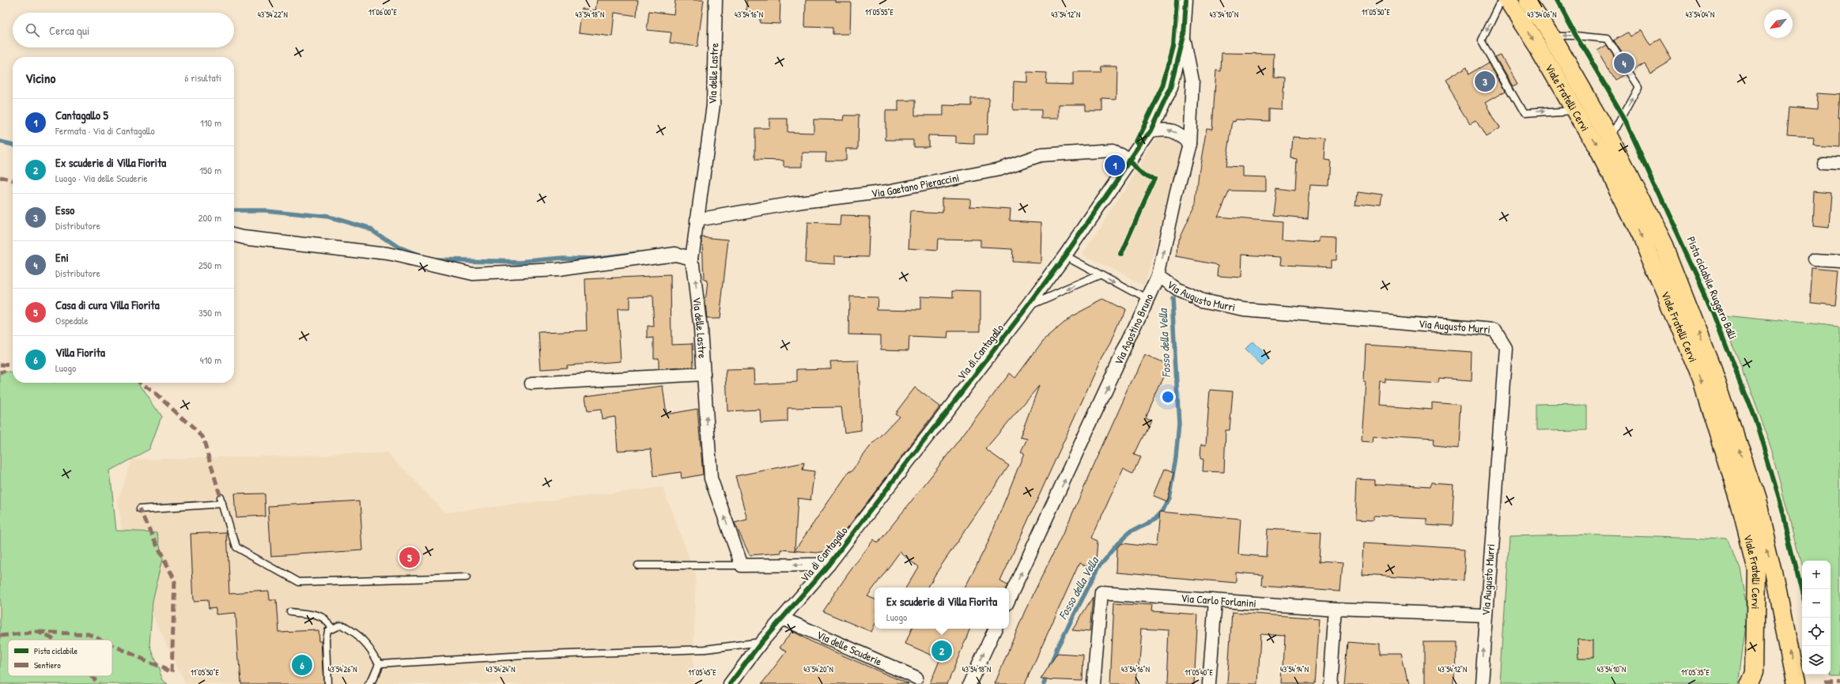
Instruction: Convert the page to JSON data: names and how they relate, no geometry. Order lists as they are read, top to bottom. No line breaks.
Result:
{"streets":{"main road":["Viale Fratelli Cervi"],"street":["Via delle Lastre","Via Gaetano Pieraccini","Via Augusto Murri","Via Agostino Bruno","Via di Cantagallo","Via Carlo Forlanini","Via delle Scuderie"],"cycle path":["Pista ciclabile Ruggero Balli"]},"crossings":[["Via delle Lastre","Via Gaetano Pieraccini"],["Via Gaetano Pieraccini","Via di Cantagallo"],["Via Augusto Murri","Via Agostino Bruno"],["Via Augusto Murri","Via Carlo Forlanini"],["Via Agostino Bruno","Via di Cantagallo"],["Via di Cantagallo","Via delle Scuderie"]],"one_way":["Via delle Lastre","Via Agostino Bruno"],"water":["Fosso della Vella"],"legend":["Pista ciclabile","Sentiero"],"north":"bottom left","page":{"search":"Cerca qui","pins":["4","3","1","5","2","6"],"heading":["Vicino","6 risultati"],"list":[{"mark":"1","name":"Cantagallo 5","note":"Fermata · Via di Cantagallo","value":"110 m"},{"mark":"2","name":"Ex scuderie di Villa Fiorita","note":"Luogo · Via delle Scuderie","value":"150 m"},{"mark":"3","name":"Esso","note":"Distributore","value":"200 m"},{"mark":"4","name":"Eni","note":"Distributore","value":"250 m"},{"mark":"5","name":"Casa di cura Villa Fiorita","note":"Ospedale","value":"350 m"},{"mark":"6","name":"Villa Fiorita","note":"Luogo","value":"410 m"}],"map_buttons":["+","−"],"popup":["Ex scuderie di Villa Fiorita","Luogo"]},"coordinates":["11°06'00\"E","11°05'55\"E","11°05'50\"E","43°54'22\"N","43°54'18\"N","43°54'16\"N","43°54'10\"N","43°54'06\"N","43°54'12\"N","43°54'04\"N","43°54'26\"N","43°54'24\"N","43°54'20\"N","43°54'14\"N","11°05'45\"E","11°05'40\"E","11°05'35\"E"]}
